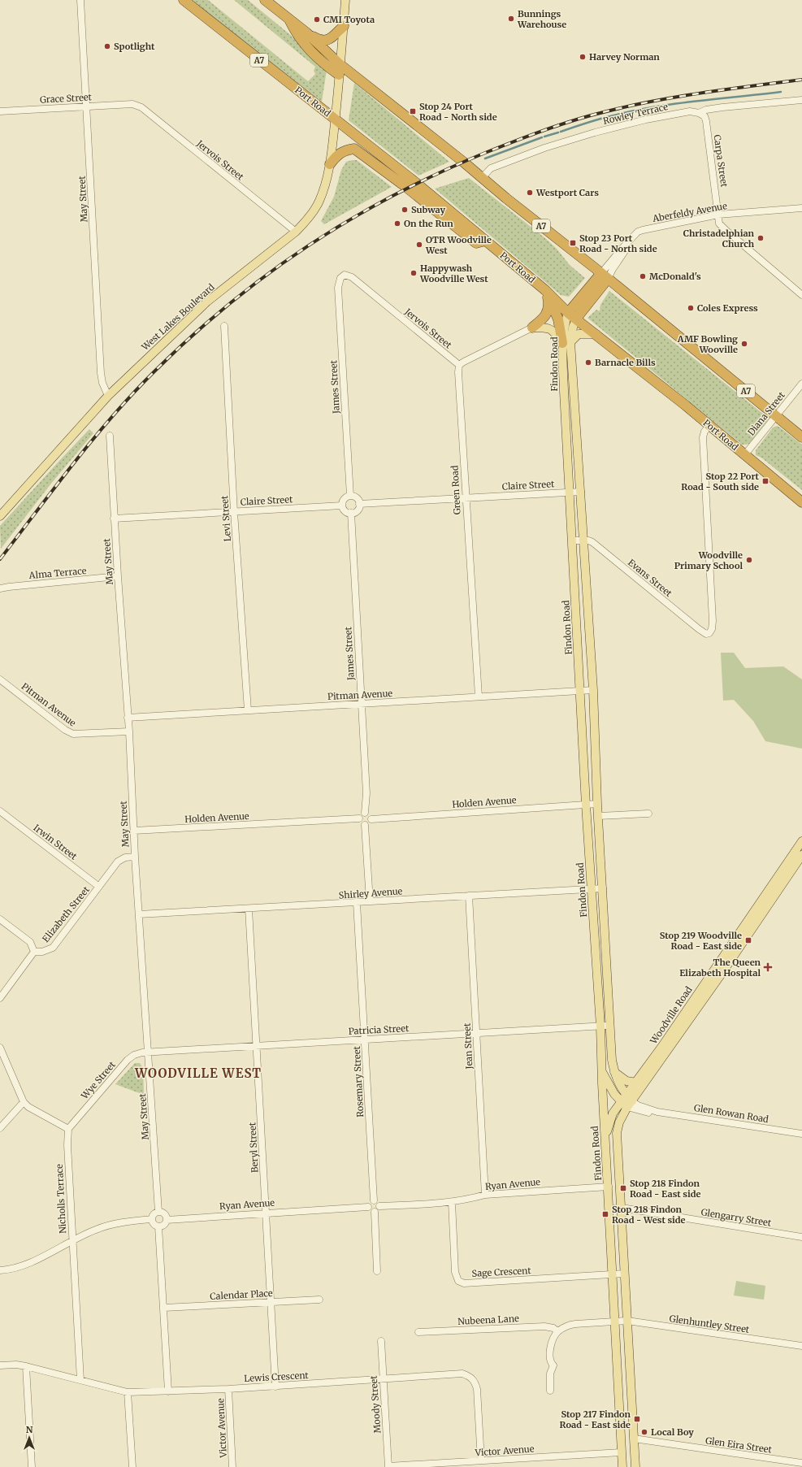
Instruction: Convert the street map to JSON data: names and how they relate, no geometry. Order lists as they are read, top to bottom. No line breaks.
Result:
{"streets":{"highway":["A7","Port Road"],"main road":["West Lakes Boulevard","Findon Road","Woodville Road"],"street":["Grace Street","Rowley Terrace","Jervois Street","Carpa Street","May Street","Aberfeldy Avenue","James Street","Diana Street","Claire Street","Green Road","Levi Street","Alma Terrace","Evans Street","Pitman Avenue","Holden Avenue","Irwin Street","Shirley Avenue","Elizabeth Street","Patricia Street","Jean Street","Wye Street","Rosemary Street","Glen Rowan Road","Beryl Street","Ryan Avenue","Nicholls Terrace","Glengarry Street","Sage Crescent","Calendar Place","Nubeena Lane","Glenhuntley Street","Lewis Crescent","Moody Street","Victor Avenue","Glen Eira Street"]},"crossings":[["A7","Rowley Terrace"],["A7","Aberfeldy Avenue"],["A7","West Lakes Boulevard"],["A7","Diana Street"],["Grace Street","Jervois Street"],["Grace Street","May Street"],["Port Road","West Lakes Boulevard"],["Port Road","Findon Road"],["Port Road","Diana Street"],["Port Road","Evans Street"],["Rowley Terrace","Carpa Street"],["Jervois Street","West Lakes Boulevard"],["Jervois Street","James Street"],["Jervois Street","Green Road"],["Carpa Street","Aberfeldy Avenue"],["May Street","West Lakes Boulevard"],["May Street","Claire Street"],["May Street","Alma Terrace"],["May Street","Pitman Avenue"],["May Street","Holden Avenue"],["May Street","Shirley Avenue"],["May Street","Elizabeth Street"],["May Street","Patricia Street"],["May Street","Wye Street"],["May Street","Ryan Avenue"],["Findon Road","Claire Street"],["Findon Road","Evans Street"],["Findon Road","Pitman Avenue"],["Findon Road","Holden Avenue"],["Findon Road","Shirley Avenue"],["Findon Road","Woodville Road"],["Findon Road","Patricia Street"],["Findon Road","Glen Rowan Road"],["Findon Road","Ryan Avenue"],["Findon Road","Glengarry Street"],["Findon Road","Sage Crescent"],["Findon Road","Glenhuntley Street"],["Findon Road","Victor Avenue"],["James Street","Claire Street"],["James Street","Pitman Avenue"],["James Street","Holden Avenue"],["Claire Street","Green Road"],["Claire Street","Levi Street"],["Green Road","Pitman Avenue"],["Levi Street","Pitman Avenue"],["Irwin Street","Elizabeth Street"],["Shirley Avenue","Jean Street"],["Shirley Avenue","Rosemary Street"],["Shirley Avenue","Beryl Street"],["Woodville Road","Glen Rowan Road"],["Patricia Street","Jean Street"],["Patricia Street","Wye Street"],["Patricia Street","Rosemary Street"],["Patricia Street","Beryl Street"],["Jean Street","Ryan Avenue"],["Wye Street","Nicholls Terrace"],["Rosemary Street","Ryan Avenue"],["Beryl Street","Ryan Avenue"],["Beryl Street","Calendar Place"],["Beryl Street","Lewis Crescent"],["Ryan Avenue","Sage Crescent"],["Nicholls Terrace","Lewis Crescent"],["Nubeena Lane","Glenhuntley Street"],["Lewis Crescent","Moody Street"],["Lewis Crescent","Victor Avenue"],["Moody Street","Victor Avenue"]],"districts":["WOODVILLE WEST"],"places":{"other":["Bunnings Warehouse","CMI Toyota","Spotlight","Harvey Norman","Westport Cars","Subway","On the Run","Christadelphian Church","OTR Woodville West","Happywash Woodville West","McDonald's","Coles Express","AMF Bowling Wooville","Barnacle Bills","Woodville Primary School","Local Boy"],"transit":["Stop 24 Port Road - North side","Stop 23 Port Road - North side","Stop 22 Port Road - South side","Stop 219 Woodville Road - East side","Stop 218 Findon Road - East side","Stop 218 Findon Road - West side","Stop 217 Findon Road - East side"],"health":["The Queen Elizabeth Hospital"]},"north":"top"}
